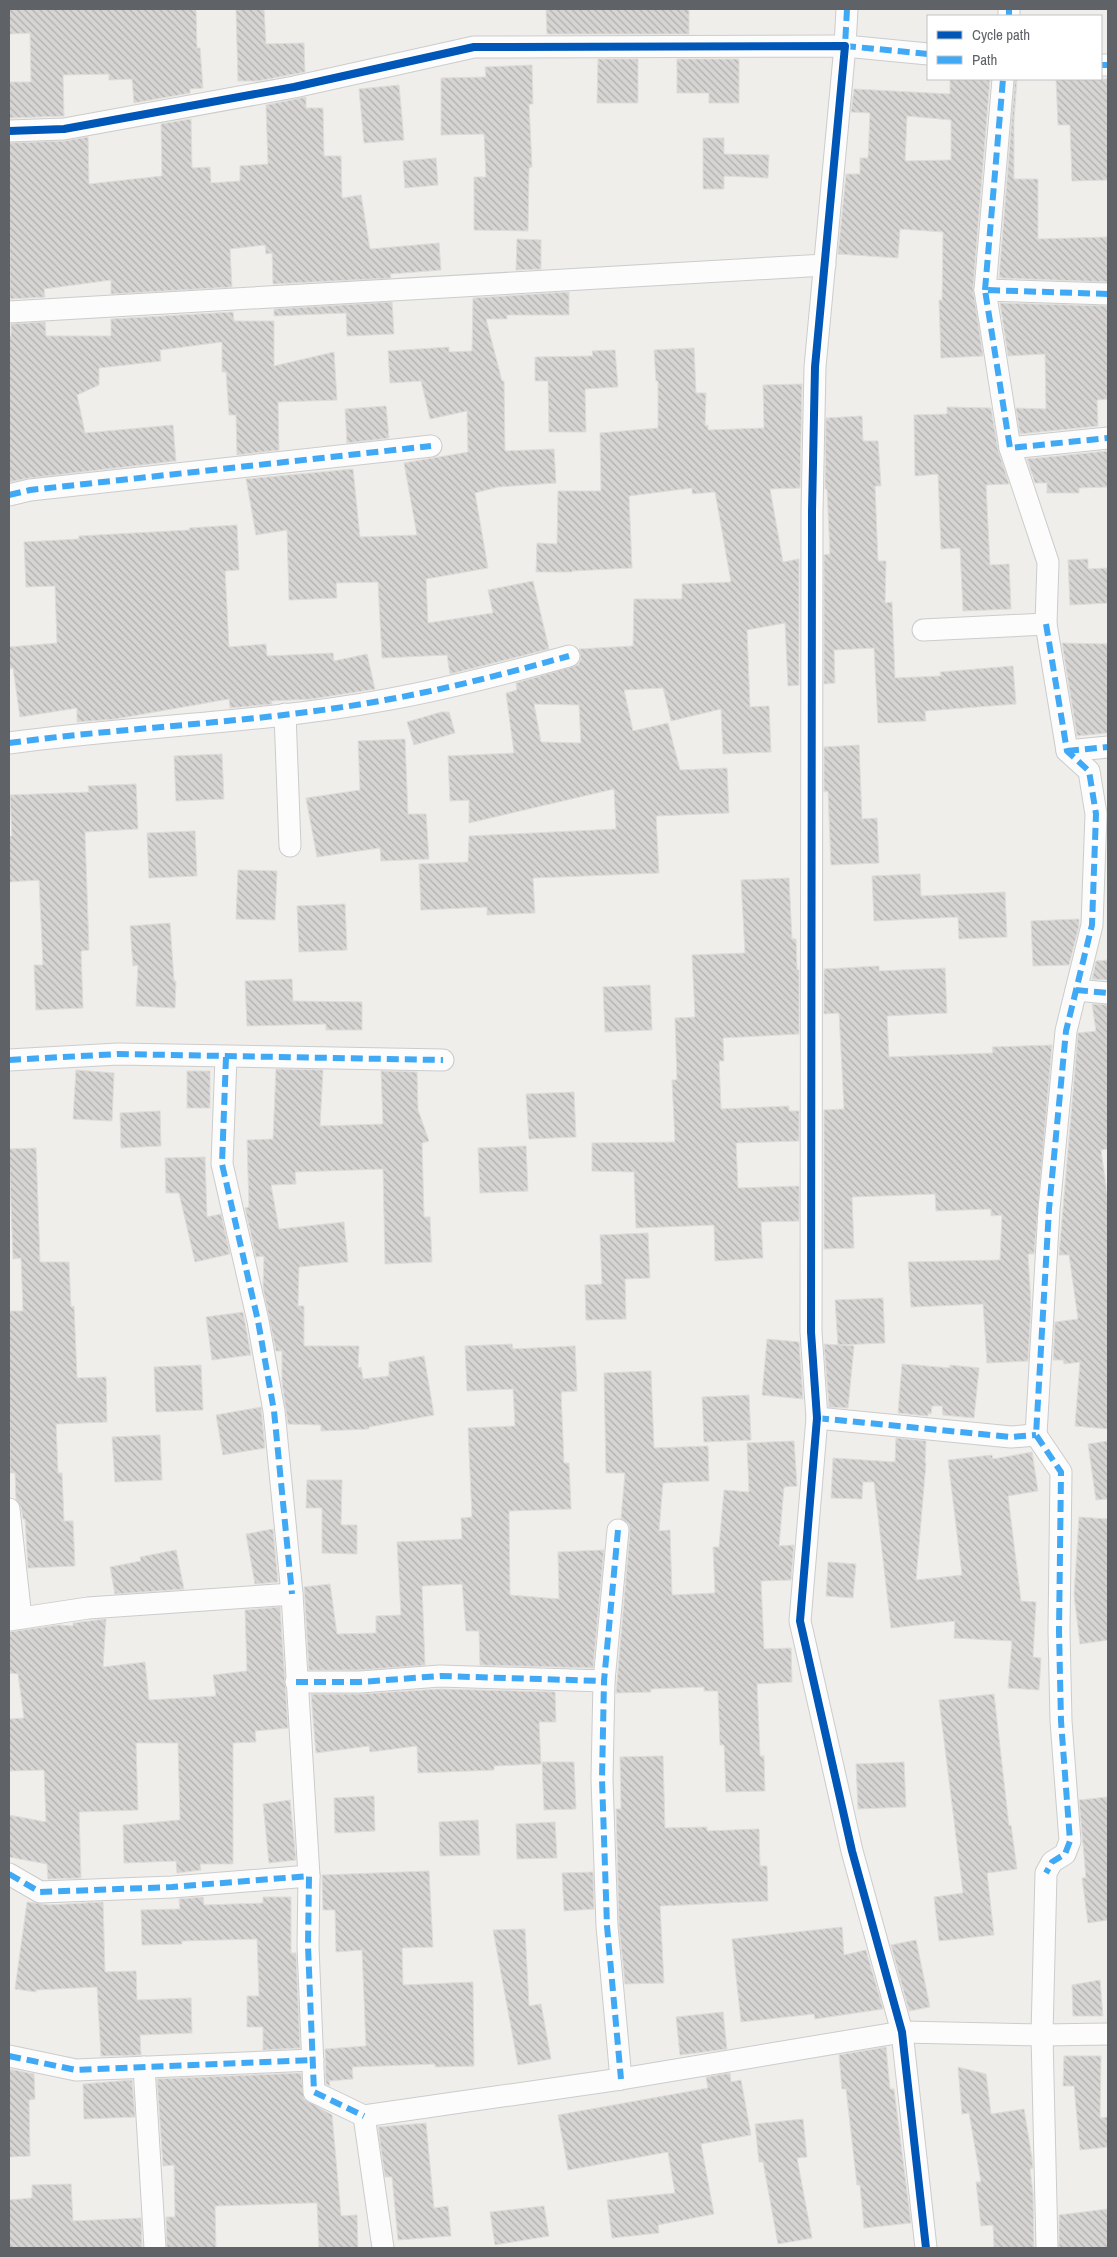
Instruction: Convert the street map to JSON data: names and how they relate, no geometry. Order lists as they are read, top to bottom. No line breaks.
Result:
{"legend":["Cycle path","Path"]}
